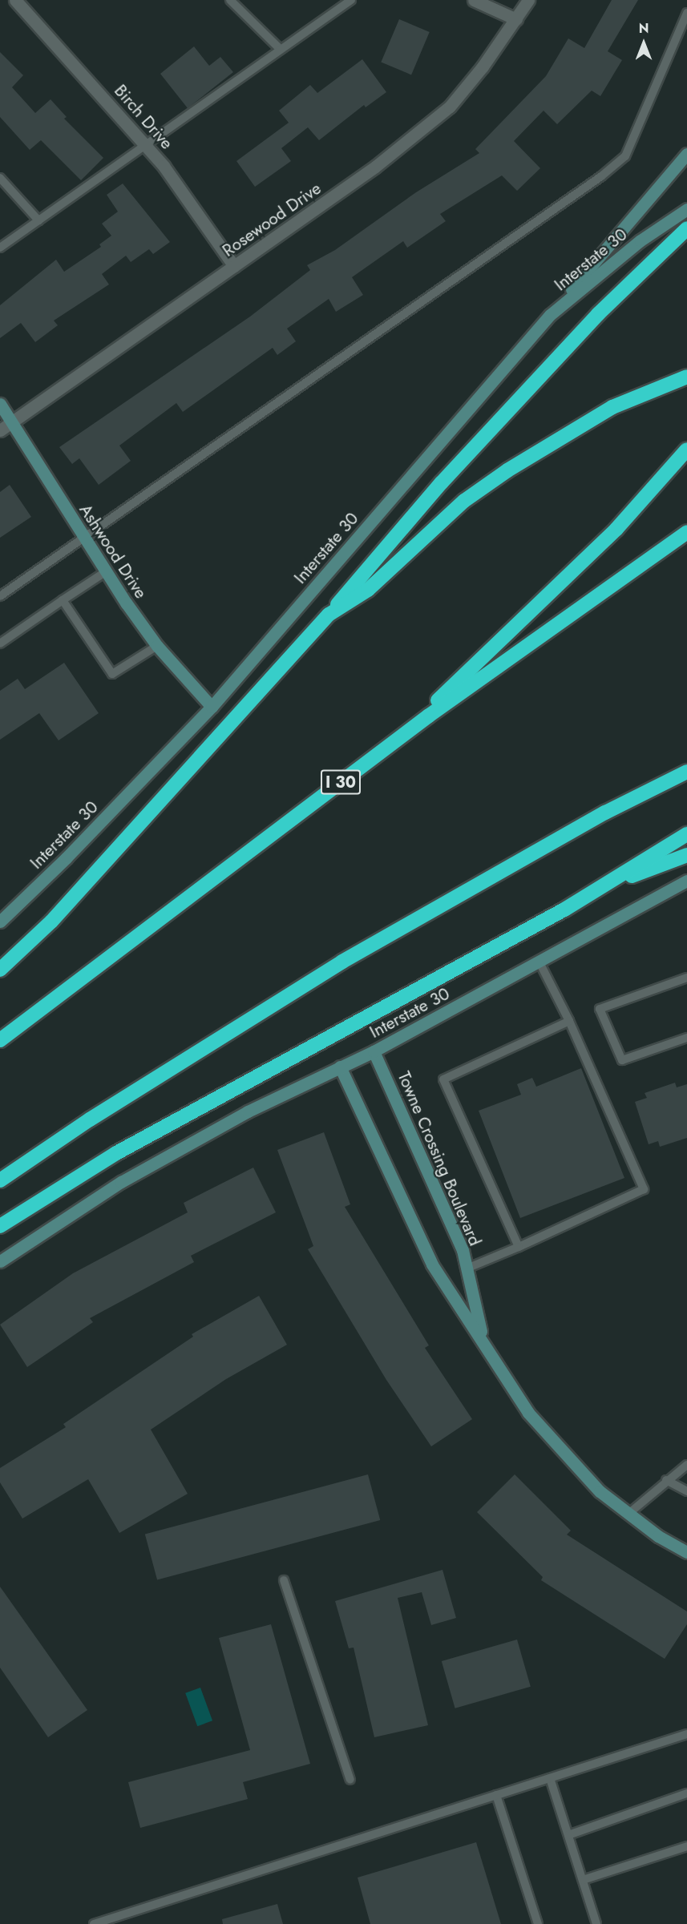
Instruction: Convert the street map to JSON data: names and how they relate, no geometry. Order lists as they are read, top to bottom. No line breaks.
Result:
{"streets":{"highway":["I 30"],"main road":["Interstate 30","Ashwood Drive","Towne Crossing Boulevard"],"street":["Birch Drive","Rosewood Drive"]},"crossings":[["Birch Drive","Rosewood Drive"],["Rosewood Drive","Ashwood Drive"],["Interstate 30","Ashwood Drive"],["Interstate 30","Towne Crossing Boulevard"]],"north":"top"}
